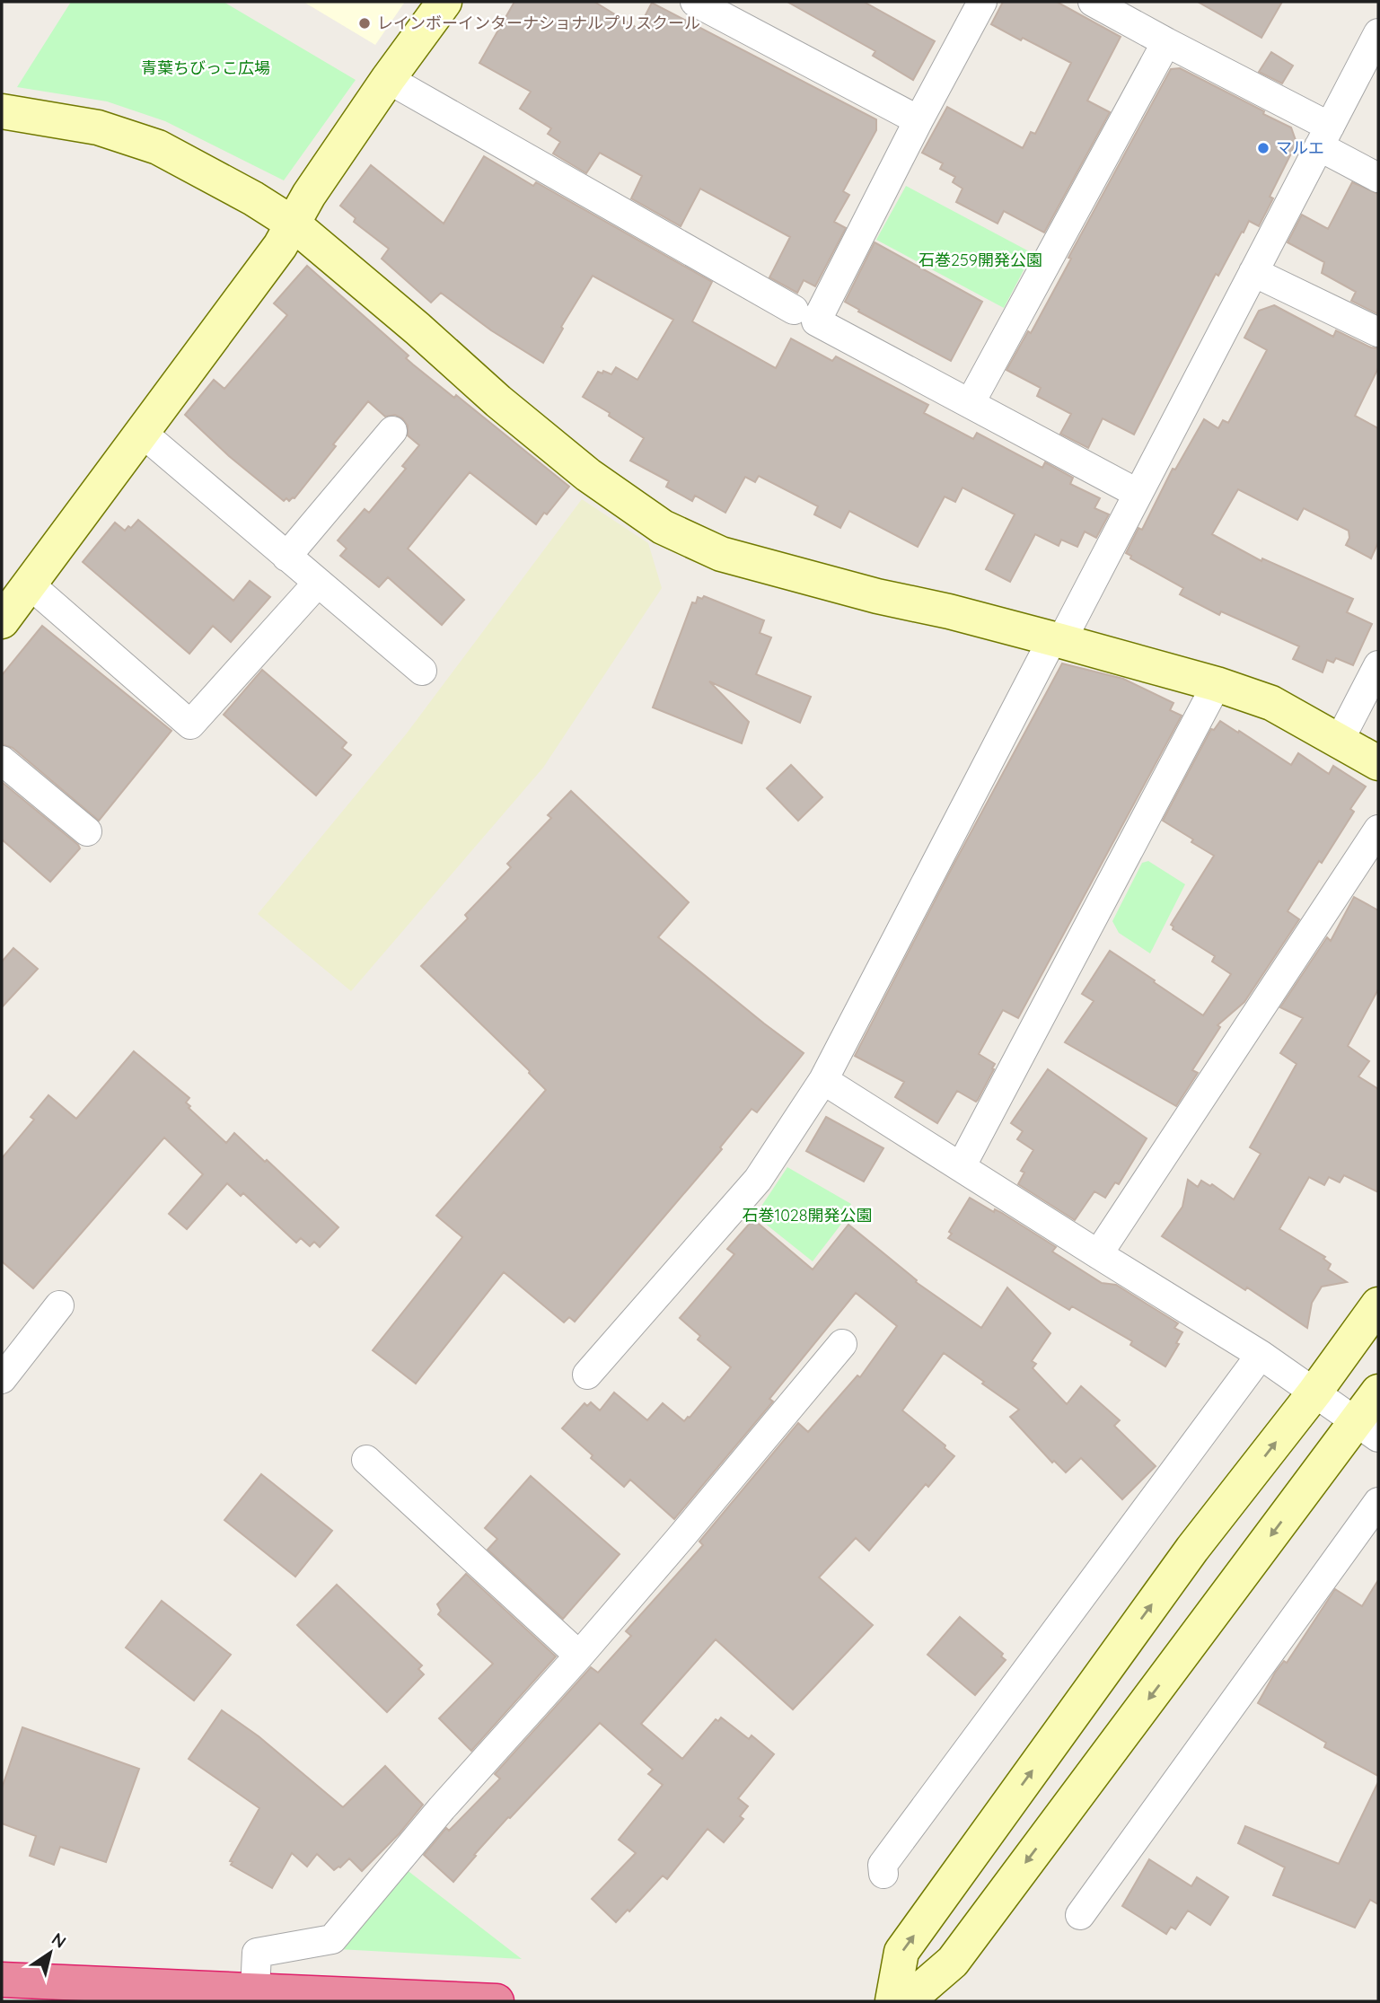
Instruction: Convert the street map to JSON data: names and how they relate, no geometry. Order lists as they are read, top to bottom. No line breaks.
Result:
{"parks":["青葉ちびっこ広場","石巻259開発公園","石巻1028開発公園"],"places":["レインボーインターナショナルプリスクール","マルエ"],"north":"top right"}
